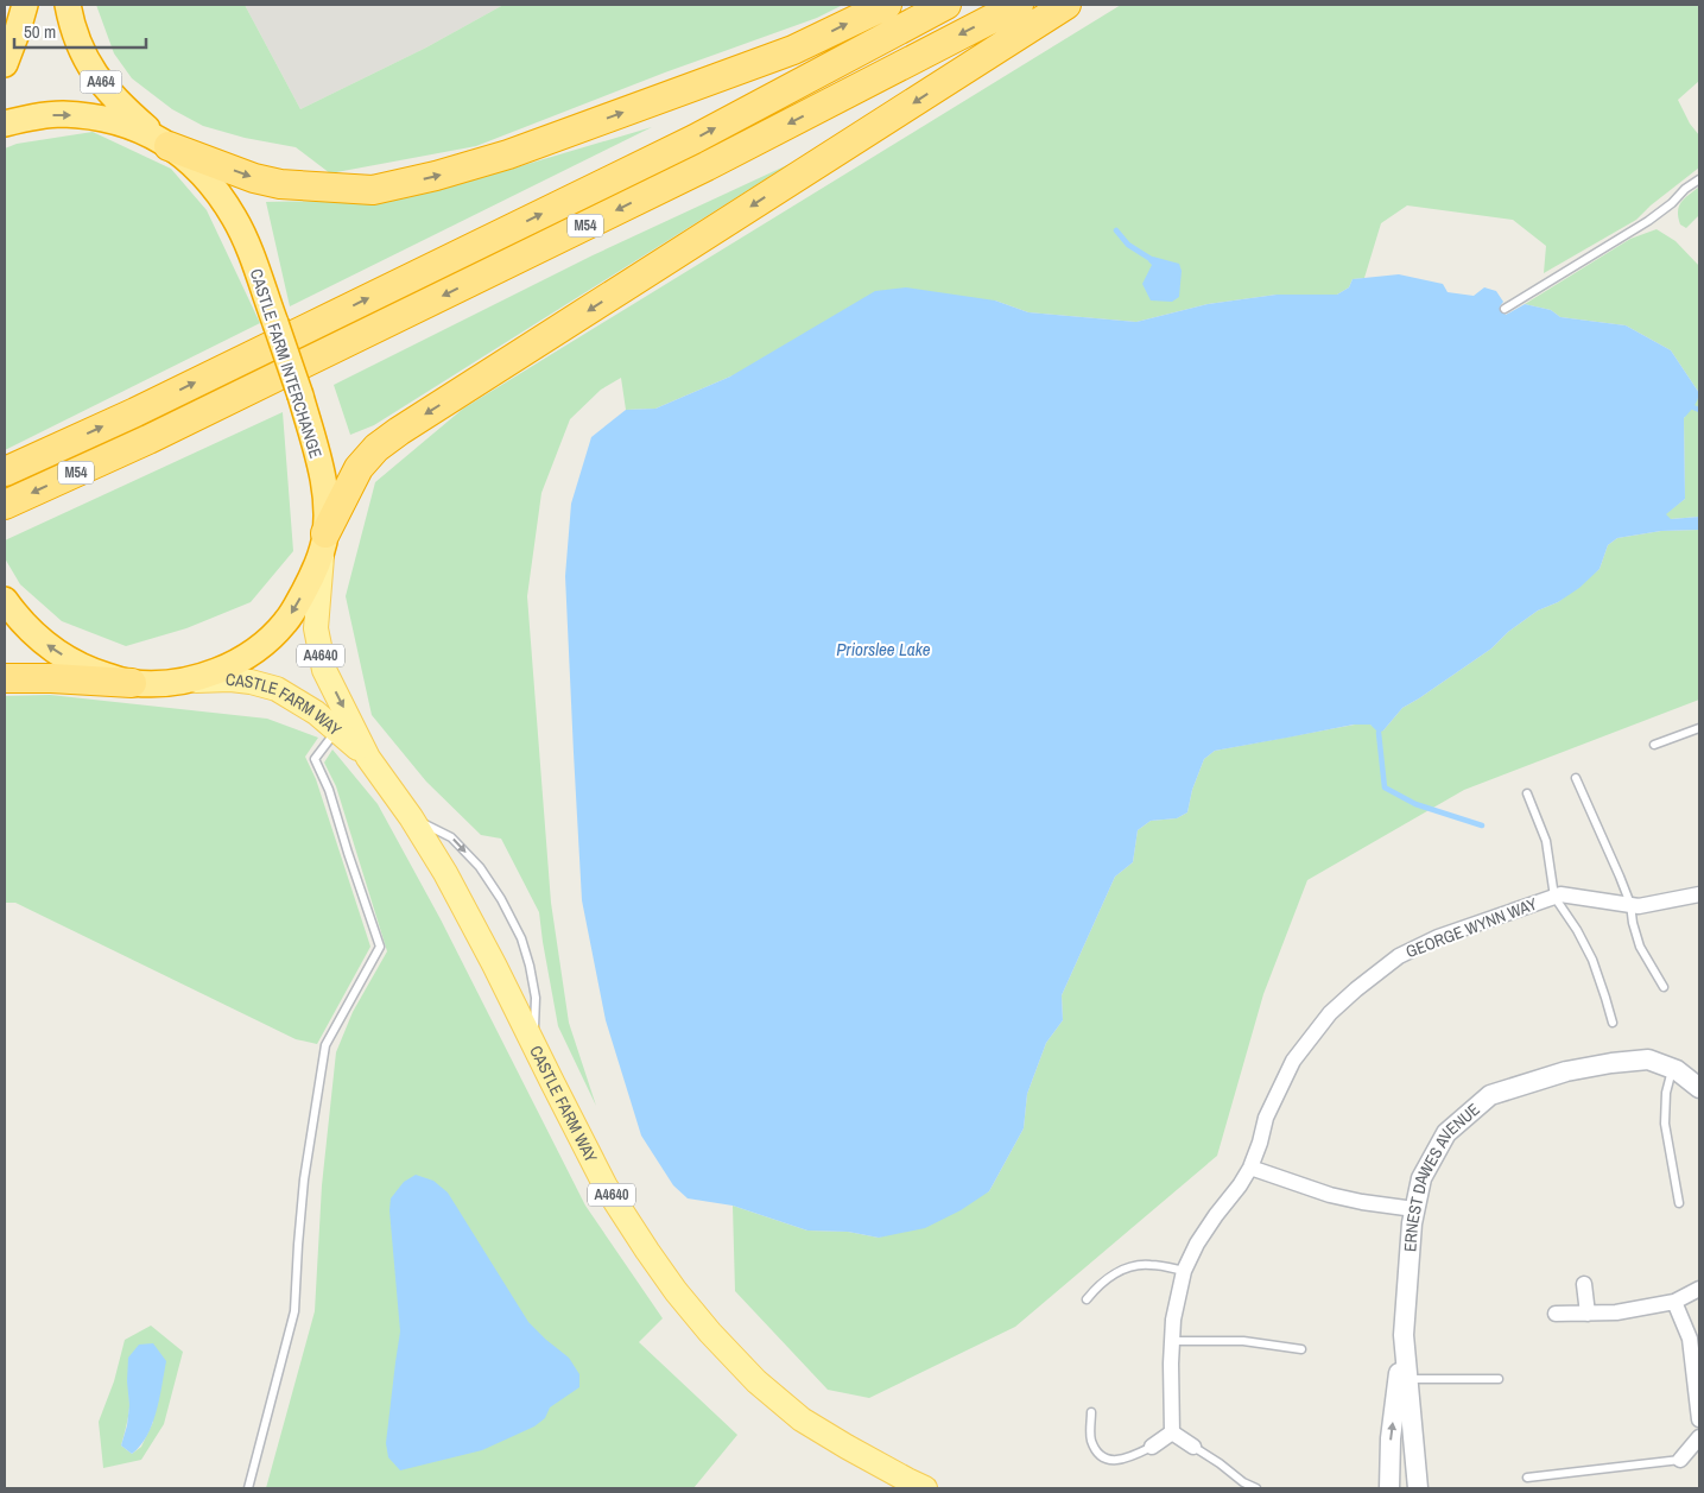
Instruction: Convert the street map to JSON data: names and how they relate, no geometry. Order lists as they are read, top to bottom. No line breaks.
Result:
{"streets":{"highway":["A464","M54","CASTLE FARM INTERCHANGE"],"main road":["A4640","CASTLE FARM WAY"],"street":["GEORGE WYNN WAY","ERNEST DAWES AVENUE"]},"crossings":[["A464","CASTLE FARM INTERCHANGE"],["CASTLE FARM INTERCHANGE","CASTLE FARM WAY"]],"water":["Priorslee Lake"],"scale_bar":"50 m"}
